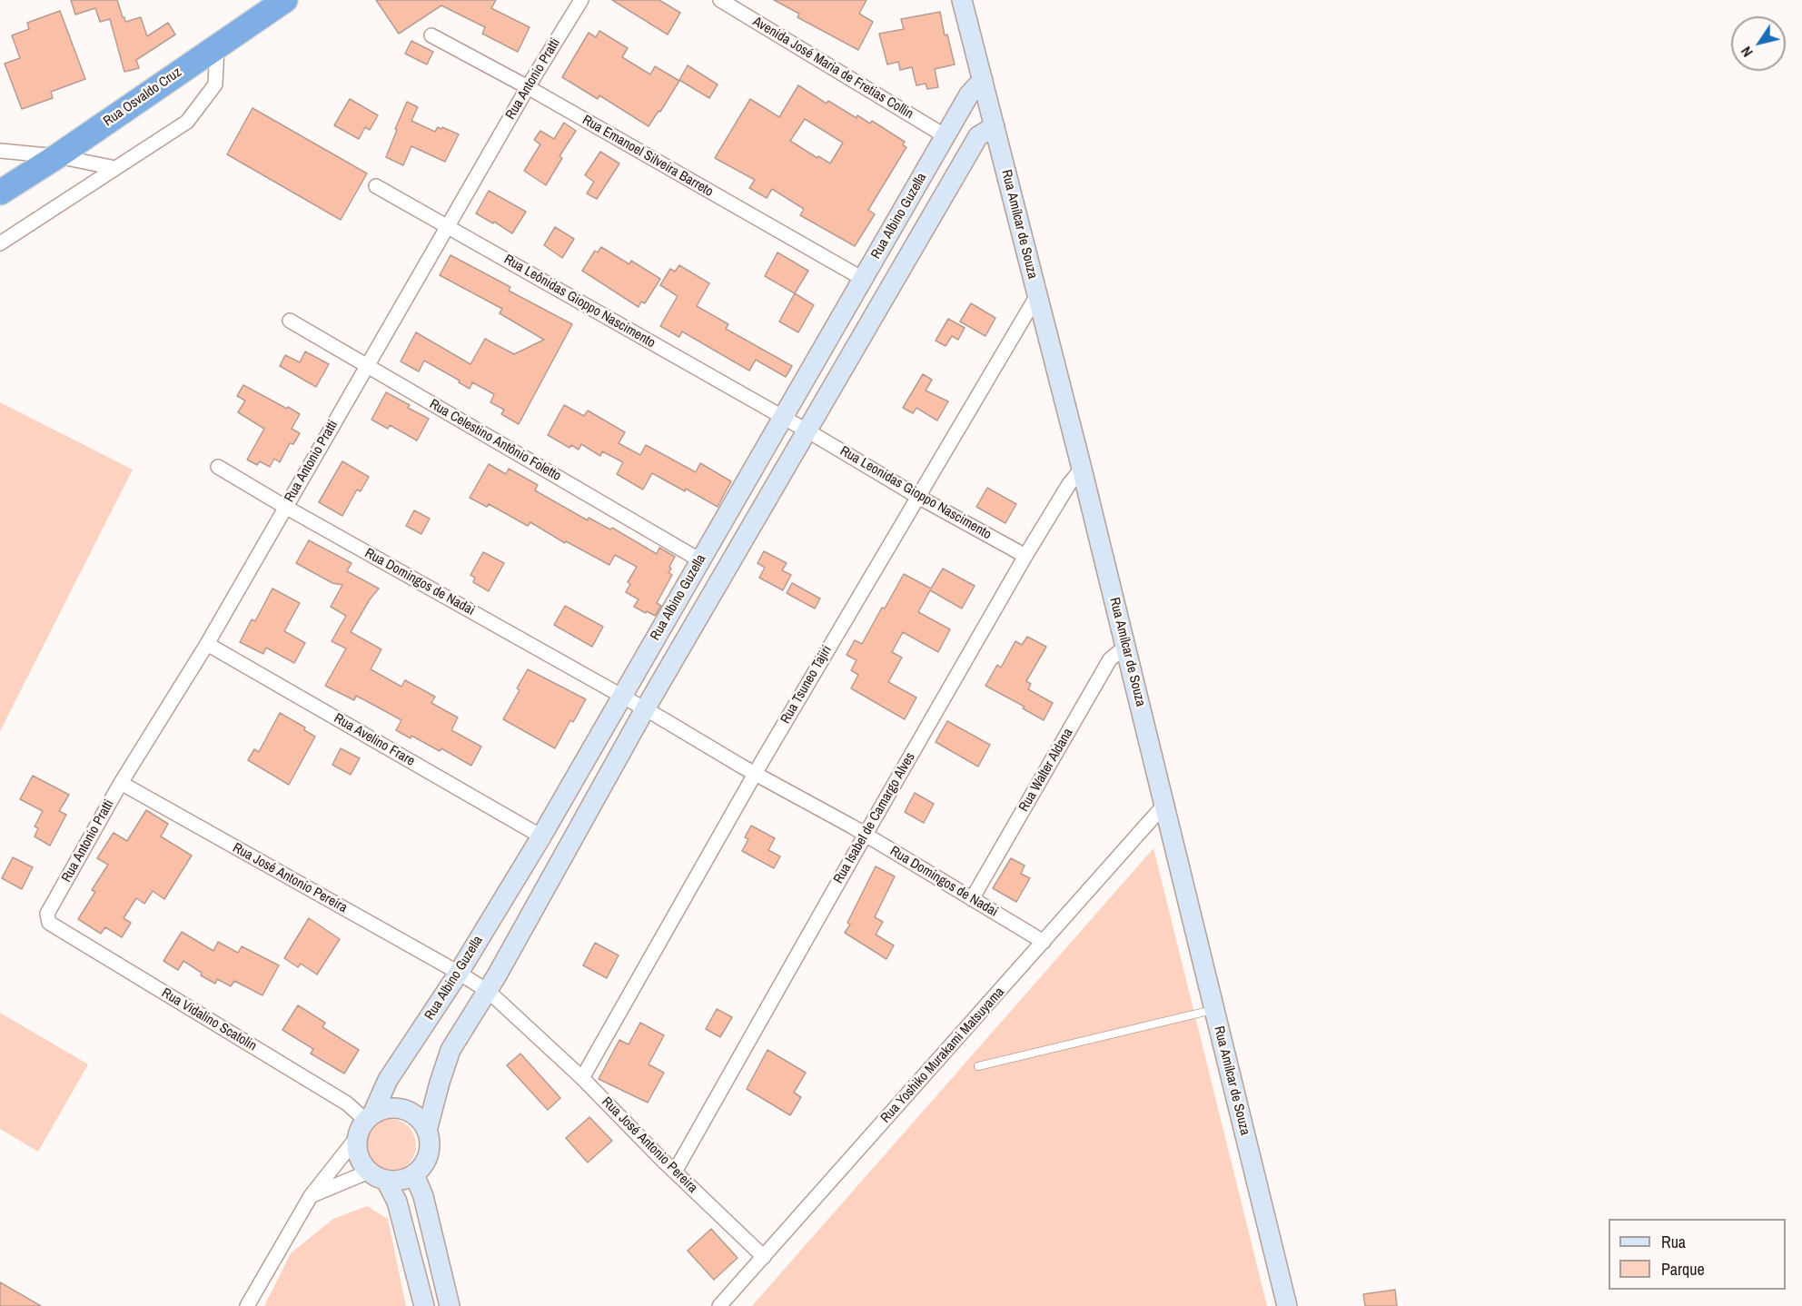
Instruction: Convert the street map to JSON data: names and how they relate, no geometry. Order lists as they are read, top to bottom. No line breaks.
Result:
{"streets":{"highway":["Rua Osvaldo Cruz"],"street":["Avenida José Maria de Fretias Collin","Rua Antonio Pratti","Rua Emanoel Silveira Barreto","Rua Albino Guzella","Rua Amílcar de Souza","Rua Leônidas Gioppo Nascimento","Rua Celestino Antônio Foletto","Rua Leonidas Gioppo Nascimento","Rua Domingos de Nadai","Rua Tsuneo Tajiri","Rua Avelino Frare","Rua Walter Aldana","Rua Isabel de Camargo Alves","Rua José Antonio Pereira","Rua Vidalino Scatolin","Rua Yoshiko Murakami Matsuyama"]},"crossings":[["Avenida José Maria de Fretias Collin","Rua Albino Guzella"],["Rua Antonio Pratti","Rua Emanoel Silveira Barreto"],["Rua Antonio Pratti","Rua Leônidas Gioppo Nascimento"],["Rua Antonio Pratti","Rua Celestino Antônio Foletto"],["Rua Antonio Pratti","Rua Domingos de Nadai"],["Rua Antonio Pratti","Rua Avelino Frare"],["Rua Antonio Pratti","Rua José Antonio Pereira"],["Rua Antonio Pratti","Rua Vidalino Scatolin"],["Rua Emanoel Silveira Barreto","Rua Albino Guzella"],["Rua Albino Guzella","Rua Amílcar de Souza"],["Rua Albino Guzella","Rua Leônidas Gioppo Nascimento"],["Rua Albino Guzella","Rua Celestino Antônio Foletto"],["Rua Albino Guzella","Rua Leonidas Gioppo Nascimento"],["Rua Albino Guzella","Rua Domingos de Nadai"],["Rua Albino Guzella","Rua Avelino Frare"],["Rua Albino Guzella","Rua José Antonio Pereira"],["Rua Albino Guzella","Rua Vidalino Scatolin"],["Rua Amílcar de Souza","Rua Tsuneo Tajiri"],["Rua Amílcar de Souza","Rua Walter Aldana"],["Rua Amílcar de Souza","Rua Isabel de Camargo Alves"],["Rua Amílcar de Souza","Rua Yoshiko Murakami Matsuyama"],["Rua Leônidas Gioppo Nascimento","Rua Leonidas Gioppo Nascimento"],["Rua Leonidas Gioppo Nascimento","Rua Tsuneo Tajiri"],["Rua Leonidas Gioppo Nascimento","Rua Isabel de Camargo Alves"],["Rua Domingos de Nadai","Rua Tsuneo Tajiri"],["Rua Domingos de Nadai","Rua Walter Aldana"],["Rua Domingos de Nadai","Rua Isabel de Camargo Alves"],["Rua Domingos de Nadai","Rua Yoshiko Murakami Matsuyama"],["Rua Tsuneo Tajiri","Rua José Antonio Pereira"],["Rua Isabel de Camargo Alves","Rua José Antonio Pereira"],["Rua José Antonio Pereira","Rua Yoshiko Murakami Matsuyama"]],"legend":["Rua","Parque"],"north":"bottom left"}
